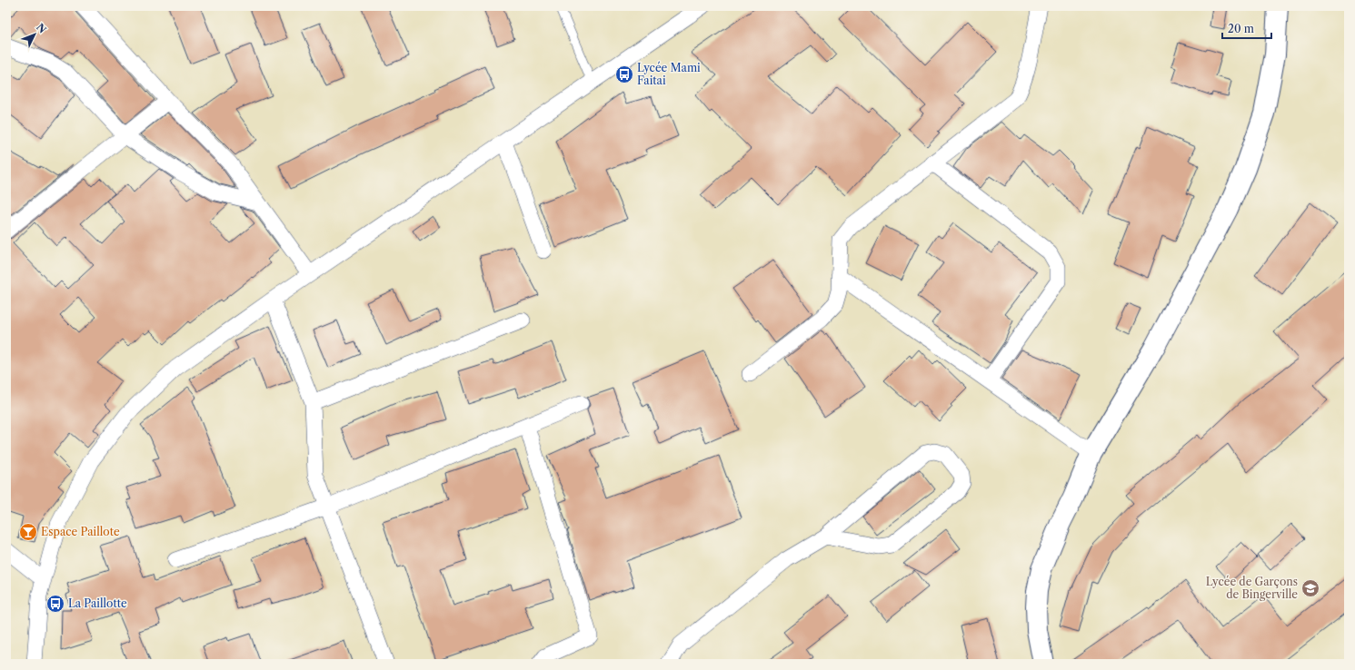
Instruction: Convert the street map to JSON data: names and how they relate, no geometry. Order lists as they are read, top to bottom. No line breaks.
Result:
{"places":{"bus stop":["Lycée Mami Faitai","La Paillotte"],"bar":["Espace Paillote"],"school or university":["Lycée de Garçons de Bingerville"]},"scale_bar":"20 m","north":"top right"}
